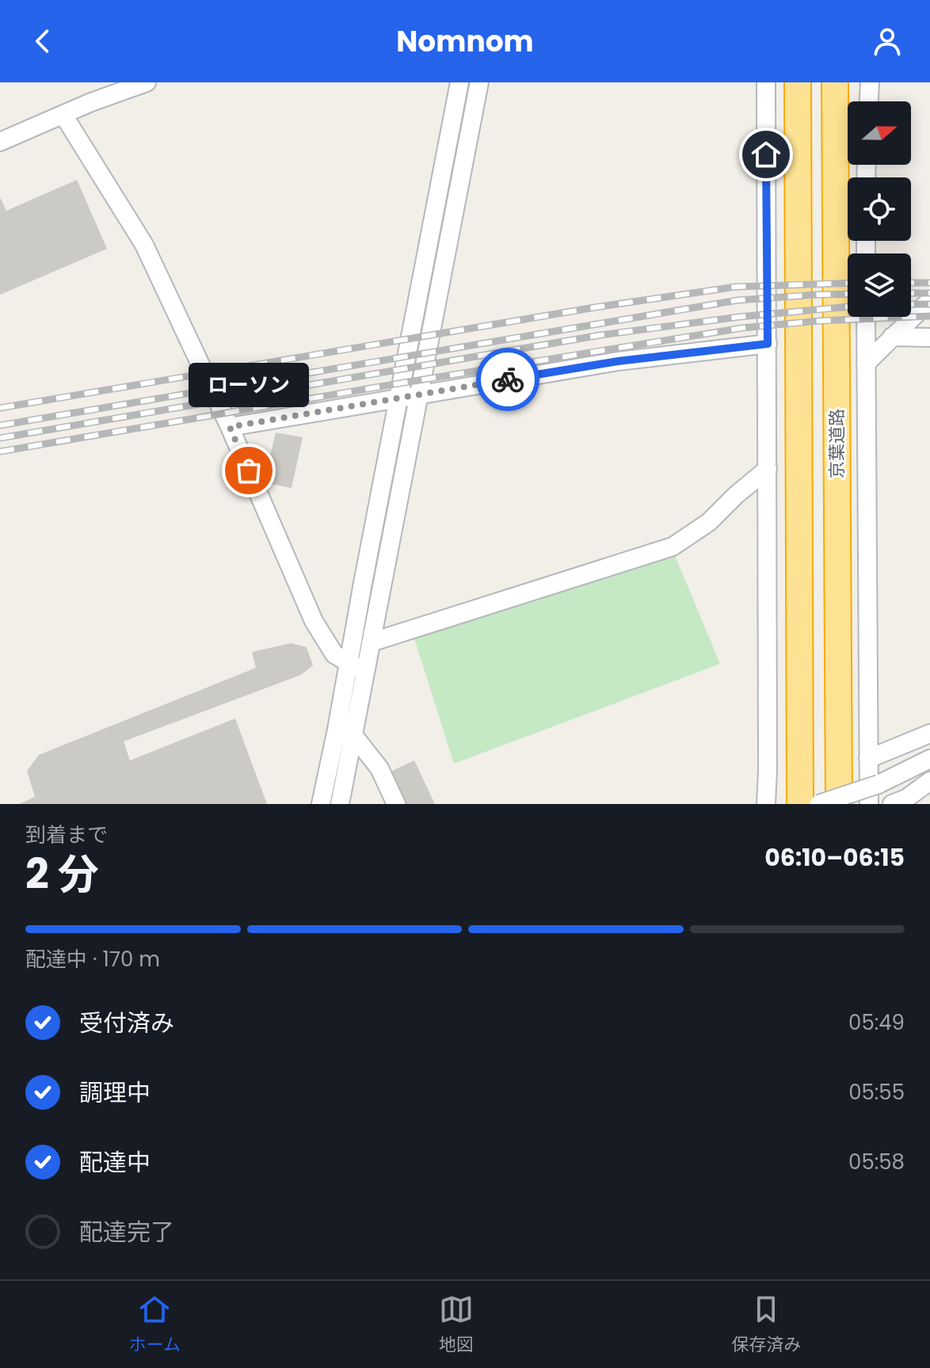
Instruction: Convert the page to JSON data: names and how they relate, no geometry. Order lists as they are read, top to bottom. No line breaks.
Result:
{"streets":{"highway":["京葉道路"]},"places":["ローソン"],"north":"right","page":{"header":"Nomnom","bubble":"ローソン","heading":["2 分","到着まで","06:10–06:15"],"bar":"配達中 · 170 m","list":[["受付済み","05:49"],["調理中","05:55"],["配達中","05:58"],"配達完了"],"tabs":["ホーム","地図","保存済み"]}}
